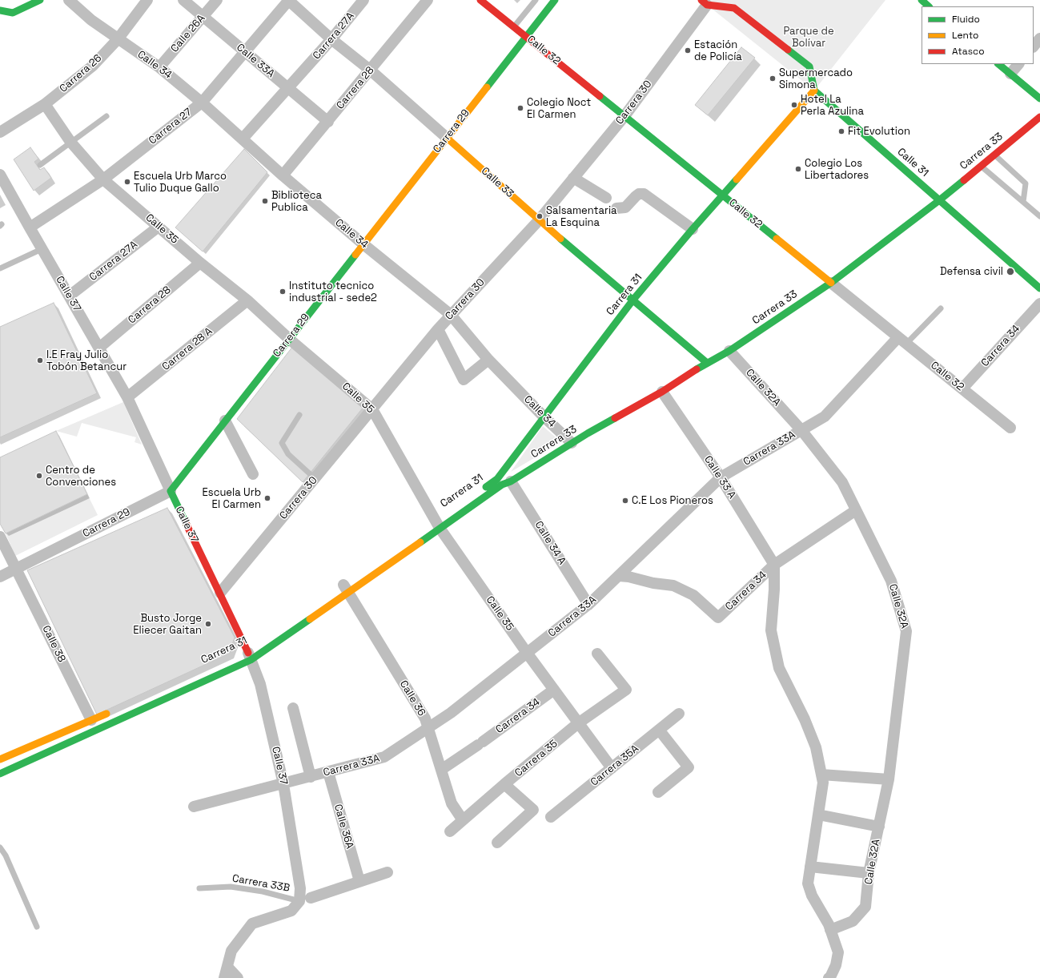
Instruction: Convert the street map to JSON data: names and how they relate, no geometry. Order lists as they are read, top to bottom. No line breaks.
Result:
{"streets":{"main road":["Calle 32","Carrera 29","Carrera 33","Calle 31","Calle 33","Calle 37","Carrera 31"],"street":["Calle 26A","Carrera 27A","Calle 33A","Calle 34","Carrera 26","Carrera 28","Carrera 30","Carrera 27","Calle 35","Carrera 34","Carrera 28 A","Calle 32A","Carrera 33A","Calle 33 A","Calle 34 A","Calle 38","Calle 36","Carrera 35","Carrera 35A","Calle 36A"],"lane":["Carrera 33B"]},"crossings":[["Calle 26A","Calle 33A"],["Calle 26A","Calle 34"],["Carrera 27A","Calle 33A"],["Carrera 27A","Calle 34"],["Carrera 27A","Calle 33"],["Carrera 27A","Calle 35"],["Carrera 27A","Calle 37"],["Calle 32","Carrera 30"],["Calle 32","Carrera 29"],["Calle 32","Carrera 33"],["Calle 32","Carrera 31"],["Calle 32","Carrera 34"],["Calle 32","Carrera 33A"],["Calle 33A","Carrera 28"],["Calle 33A","Carrera 27"],["Calle 34","Carrera 26"],["Calle 34","Carrera 28"],["Calle 34","Carrera 30"],["Calle 34","Carrera 27"],["Calle 34","Carrera 29"],["Calle 34","Carrera 33"],["Calle 34","Carrera 31"],["Carrera 26","Calle 35"],["Carrera 28","Calle 33"],["Carrera 28","Calle 35"],["Carrera 28","Calle 37"],["Carrera 30","Calle 33"],["Carrera 30","Calle 35"],["Carrera 30","Calle 37"],["Carrera 27","Calle 33"],["Carrera 27","Calle 35"],["Carrera 27","Calle 37"],["Carrera 29","Calle 33"],["Carrera 29","Calle 35"],["Carrera 29","Calle 37"],["Carrera 29","Calle 38"],["Carrera 33","Calle 31"],["Carrera 33","Calle 33"],["Carrera 33","Carrera 31"],["Carrera 33","Calle 32A"],["Carrera 33","Calle 33 A"],["Carrera 33","Calle 34 A"],["Calle 31","Carrera 31"],["Calle 33","Carrera 31"],["Calle 35","Carrera 31"],["Calle 35","Carrera 34"],["Calle 35","Carrera 28 A"],["Calle 35","Carrera 33A"],["Calle 35","Carrera 35"],["Calle 35","Carrera 35A"],["Calle 37","Carrera 31"],["Calle 37","Carrera 28 A"],["Calle 37","Carrera 33A"],["Calle 37","Carrera 33B"],["Carrera 31","Calle 34 A"],["Carrera 31","Calle 36"],["Carrera 34","Calle 32A"],["Carrera 34","Carrera 33A"],["Carrera 34","Calle 33 A"],["Carrera 34","Calle 36"],["Calle 32A","Carrera 33A"],["Carrera 33A","Calle 33 A"],["Carrera 33A","Calle 34 A"],["Carrera 33A","Calle 36"],["Carrera 33A","Calle 36A"],["Calle 36","Carrera 35"]],"parks":["Parque de Bolívar"],"places":["Estación de Policía","Supermercado Simona","Hotel La Perla Azulina","Colegio Noct El Carmen","Fit Evolution","Colegio Los Libertadores","Escuela Urb Marco Tulio Duque Gallo","Biblioteca Publica","Salsamentaria La Esquina","Defensa civil","Instituto tecnico industrial - sede2","I.E Fray Julio Tobón Betancur","Centro de Convenciones","Escuela Urb El Carmen","C.E Los Pioneros","Busto Jorge Eliecer Gaitan"],"legend":["Fluido","Lento","Atasco"]}
